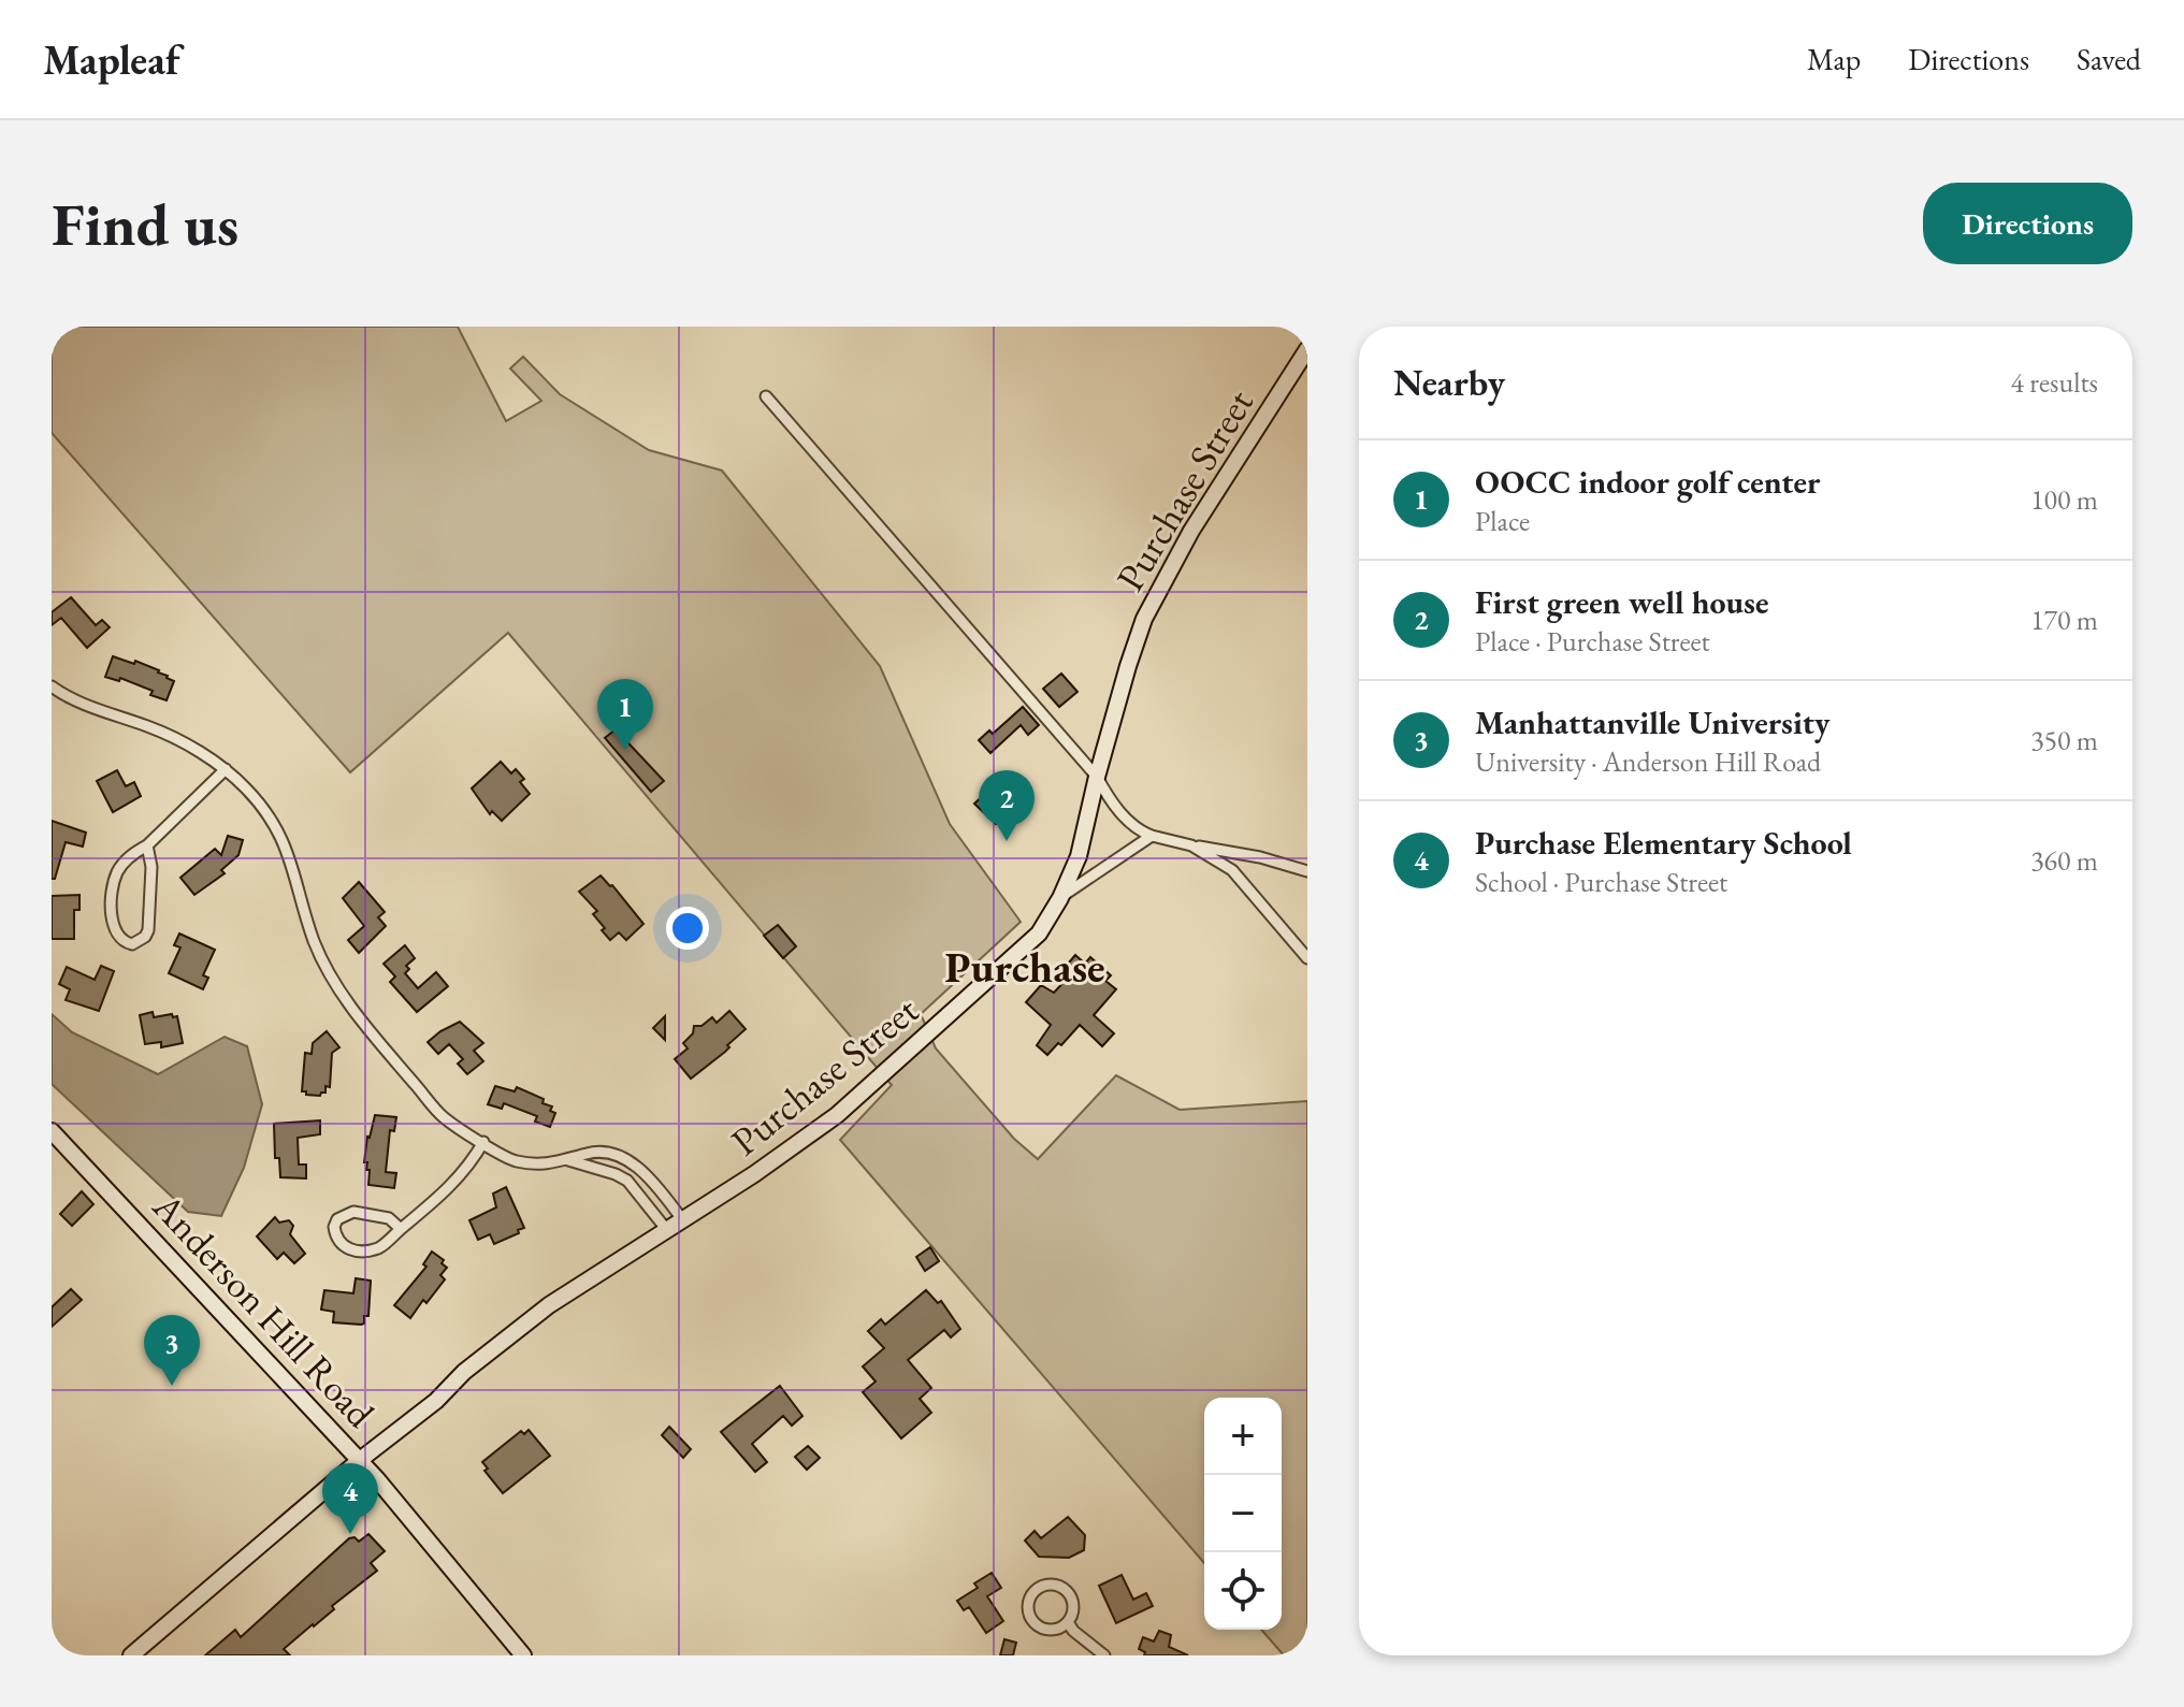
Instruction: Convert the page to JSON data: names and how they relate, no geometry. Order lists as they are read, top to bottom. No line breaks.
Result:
{"streets":{"main road":["Purchase Street","Anderson Hill Road"]},"crossings":[["Purchase Street","Anderson Hill Road"]],"districts":["Purchase"],"page":{"header":"Mapleaf","nav":["Map","Directions","Saved"],"buttons":"Directions","title":"Find us","heading":["Nearby","4 results"],"list":[{"mark":"1","name":"OOCC indoor golf center","note":"Place","value":"100 m"},{"mark":"2","name":"First green well house","note":"Place · Purchase Street","value":"170 m"},{"mark":"3","name":"Manhattanville University","note":"University · Anderson Hill Road","value":"350 m"},{"mark":"4","name":"Purchase Elementary School","note":"School · Purchase Street","value":"360 m"}],"pins":["1","2","3","4"],"map_buttons":["+","−"]}}
